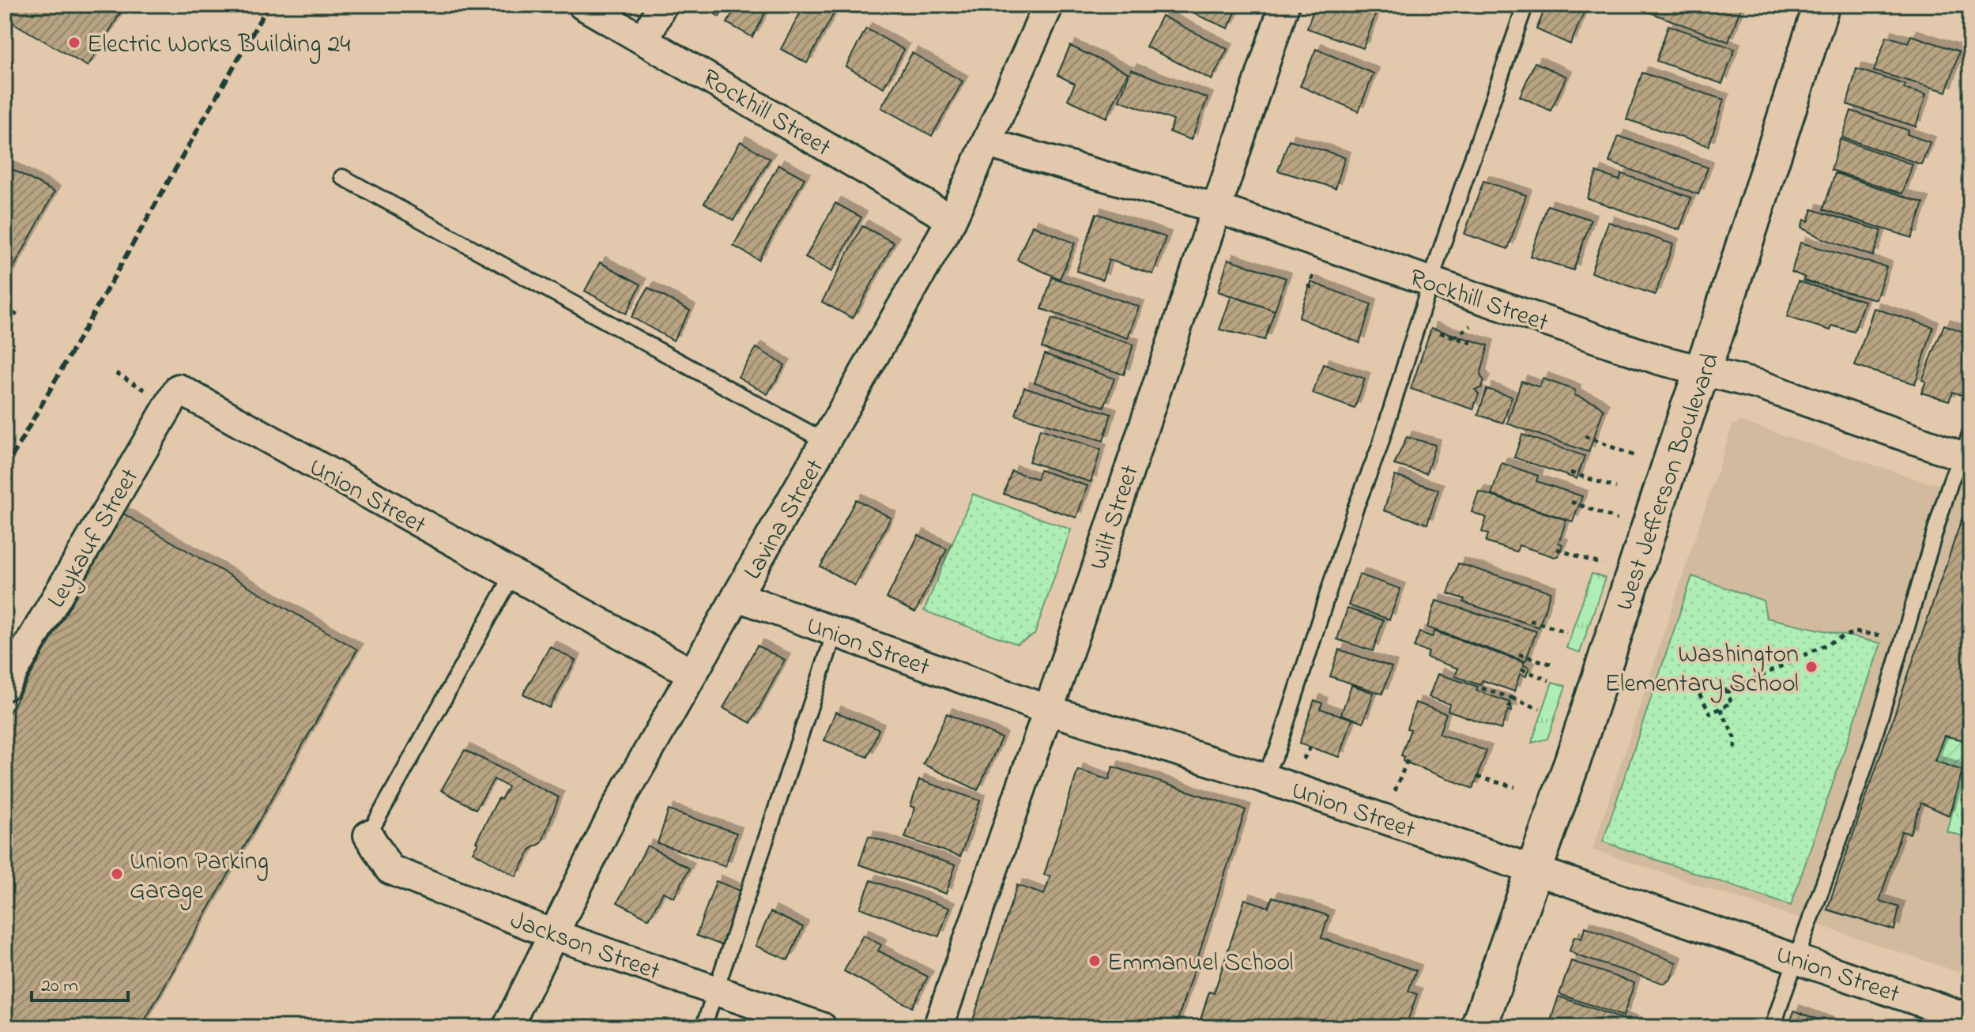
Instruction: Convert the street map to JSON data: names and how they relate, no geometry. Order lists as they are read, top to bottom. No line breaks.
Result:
{"streets":{"main road":["West Jefferson Boulevard"],"street":["Rockhill Street","Union Street","Wilt Street","Lavina Street","Leykauf Street","Jackson Street"]},"crossings":[["Rockhill Street","West Jefferson Boulevard"],["Rockhill Street","Wilt Street"],["Rockhill Street","Lavina Street"],["West Jefferson Boulevard","Union Street"],["Union Street","Wilt Street"],["Union Street","Lavina Street"],["Union Street","Leykauf Street"],["Lavina Street","Jackson Street"]],"places":["Electric Works Building 24","Washington Elementary School","Union Parking Garage","Emmanuel School"],"scale_bar":"20 m"}
